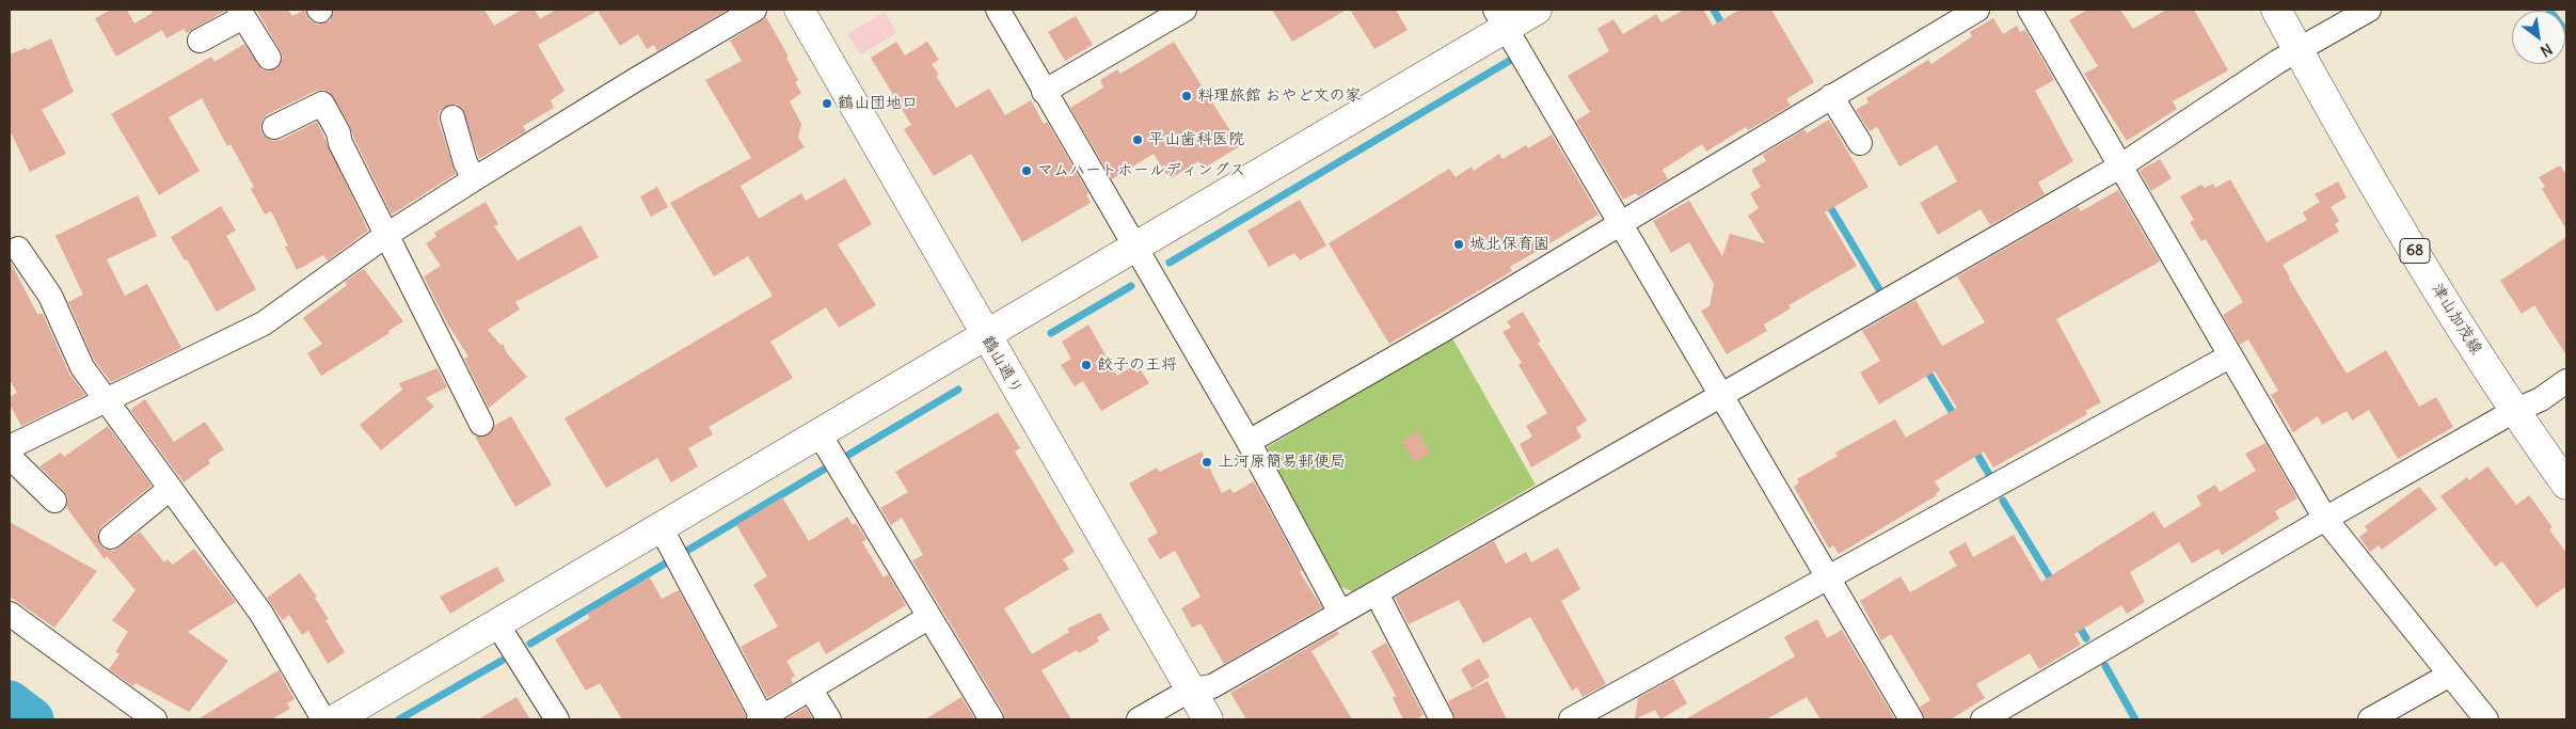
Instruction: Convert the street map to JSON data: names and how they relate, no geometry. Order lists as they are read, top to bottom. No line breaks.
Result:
{"streets":{"street":["68","津山加茂線","鶴山通り"]},"places":["料理旅館 おやど文の家","鶴山団地口","平山歯科医院","マムハートホールディングス","城北保育園","餃子の王将","上河原簡易郵便局"],"north":"bottom right"}
